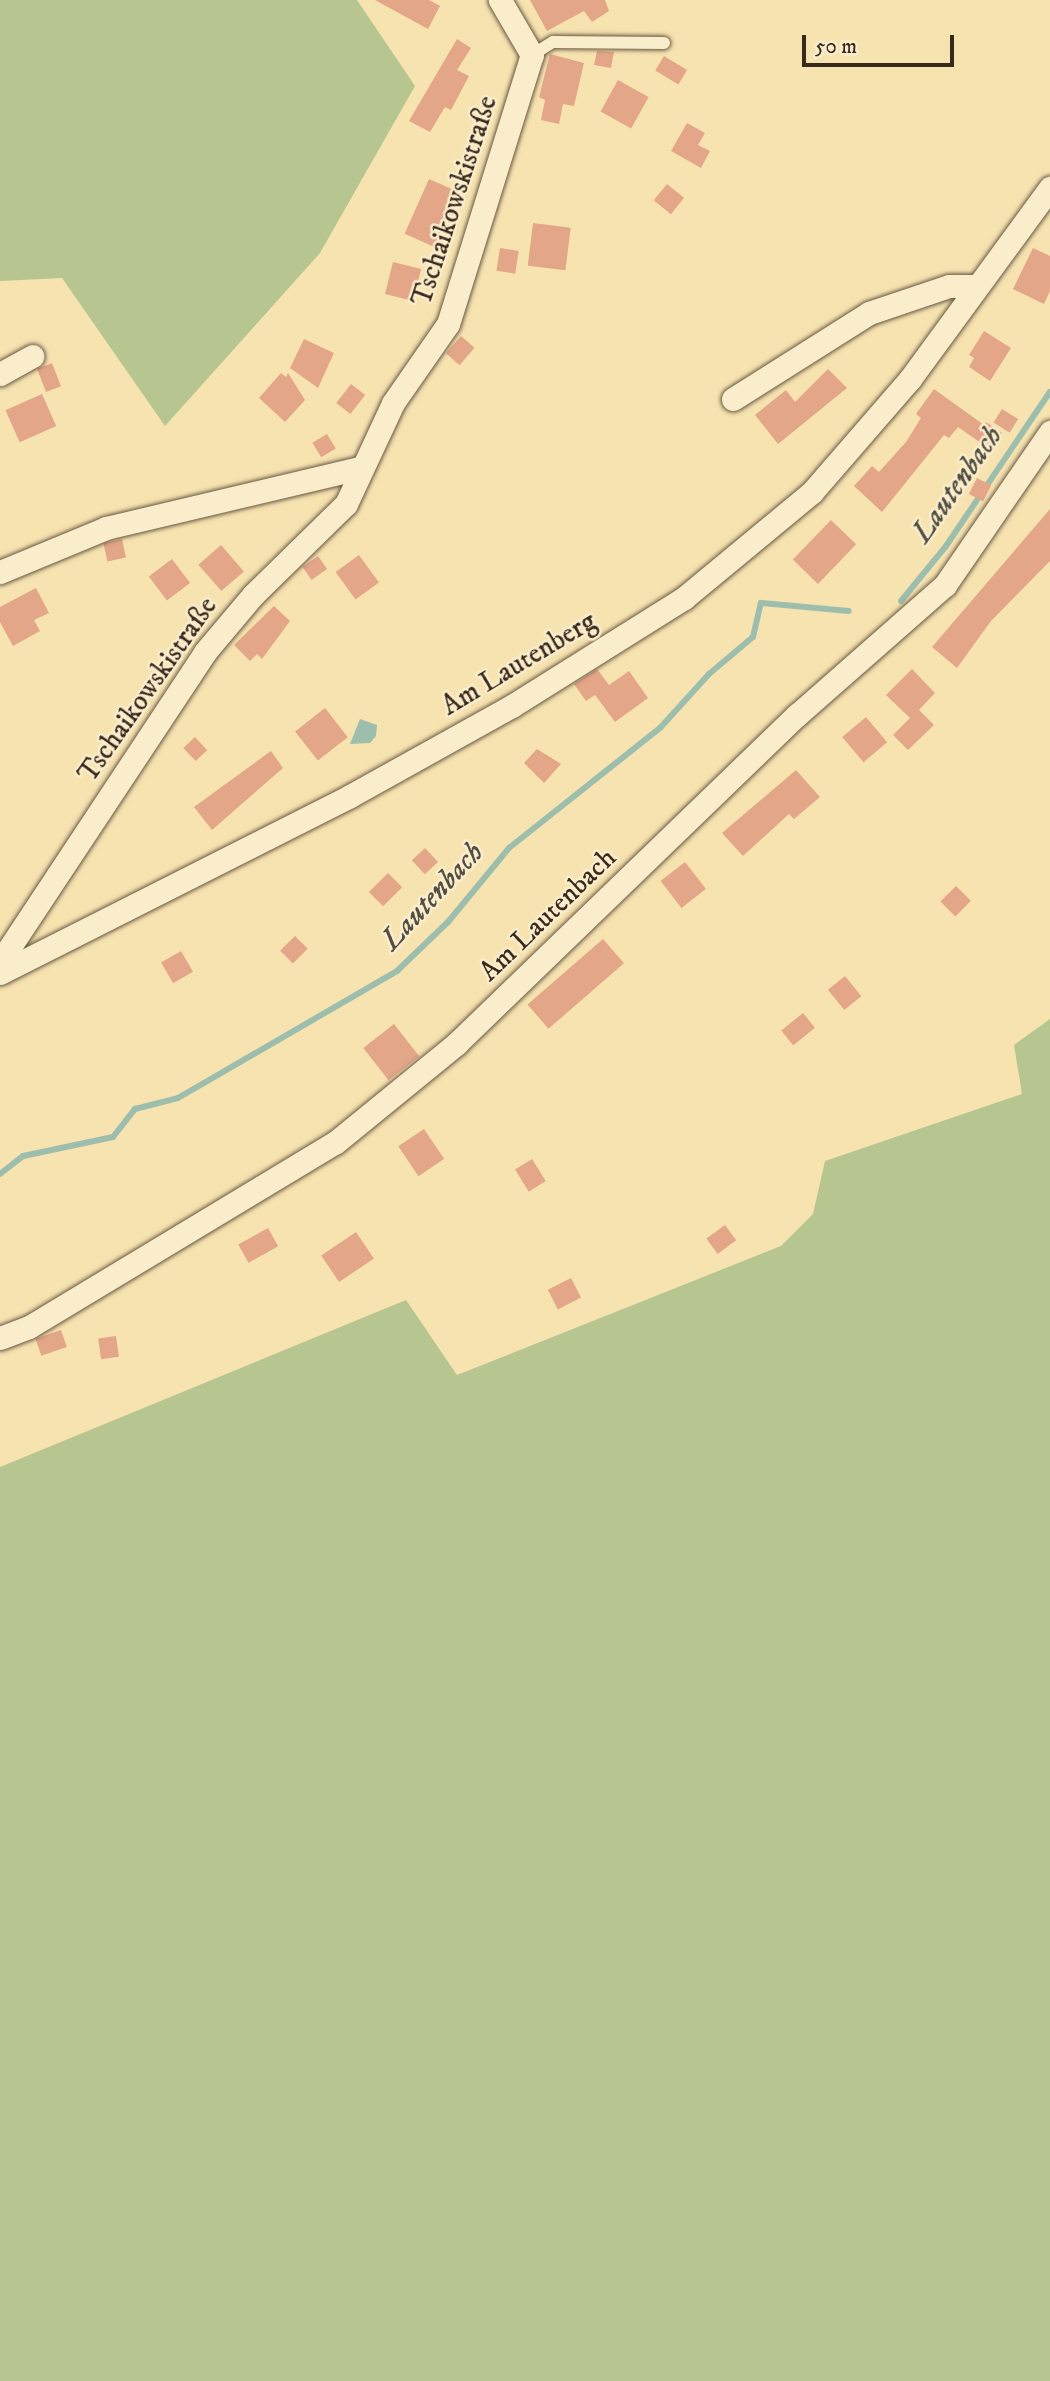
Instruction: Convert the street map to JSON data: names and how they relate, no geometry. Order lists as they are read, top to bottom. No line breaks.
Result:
{"streets":{"street":["Tschaikowskistraße","Am Lautenberg","Am Lautenbach"]},"water":["Lautenbach"],"scale_bar":"50 m"}
